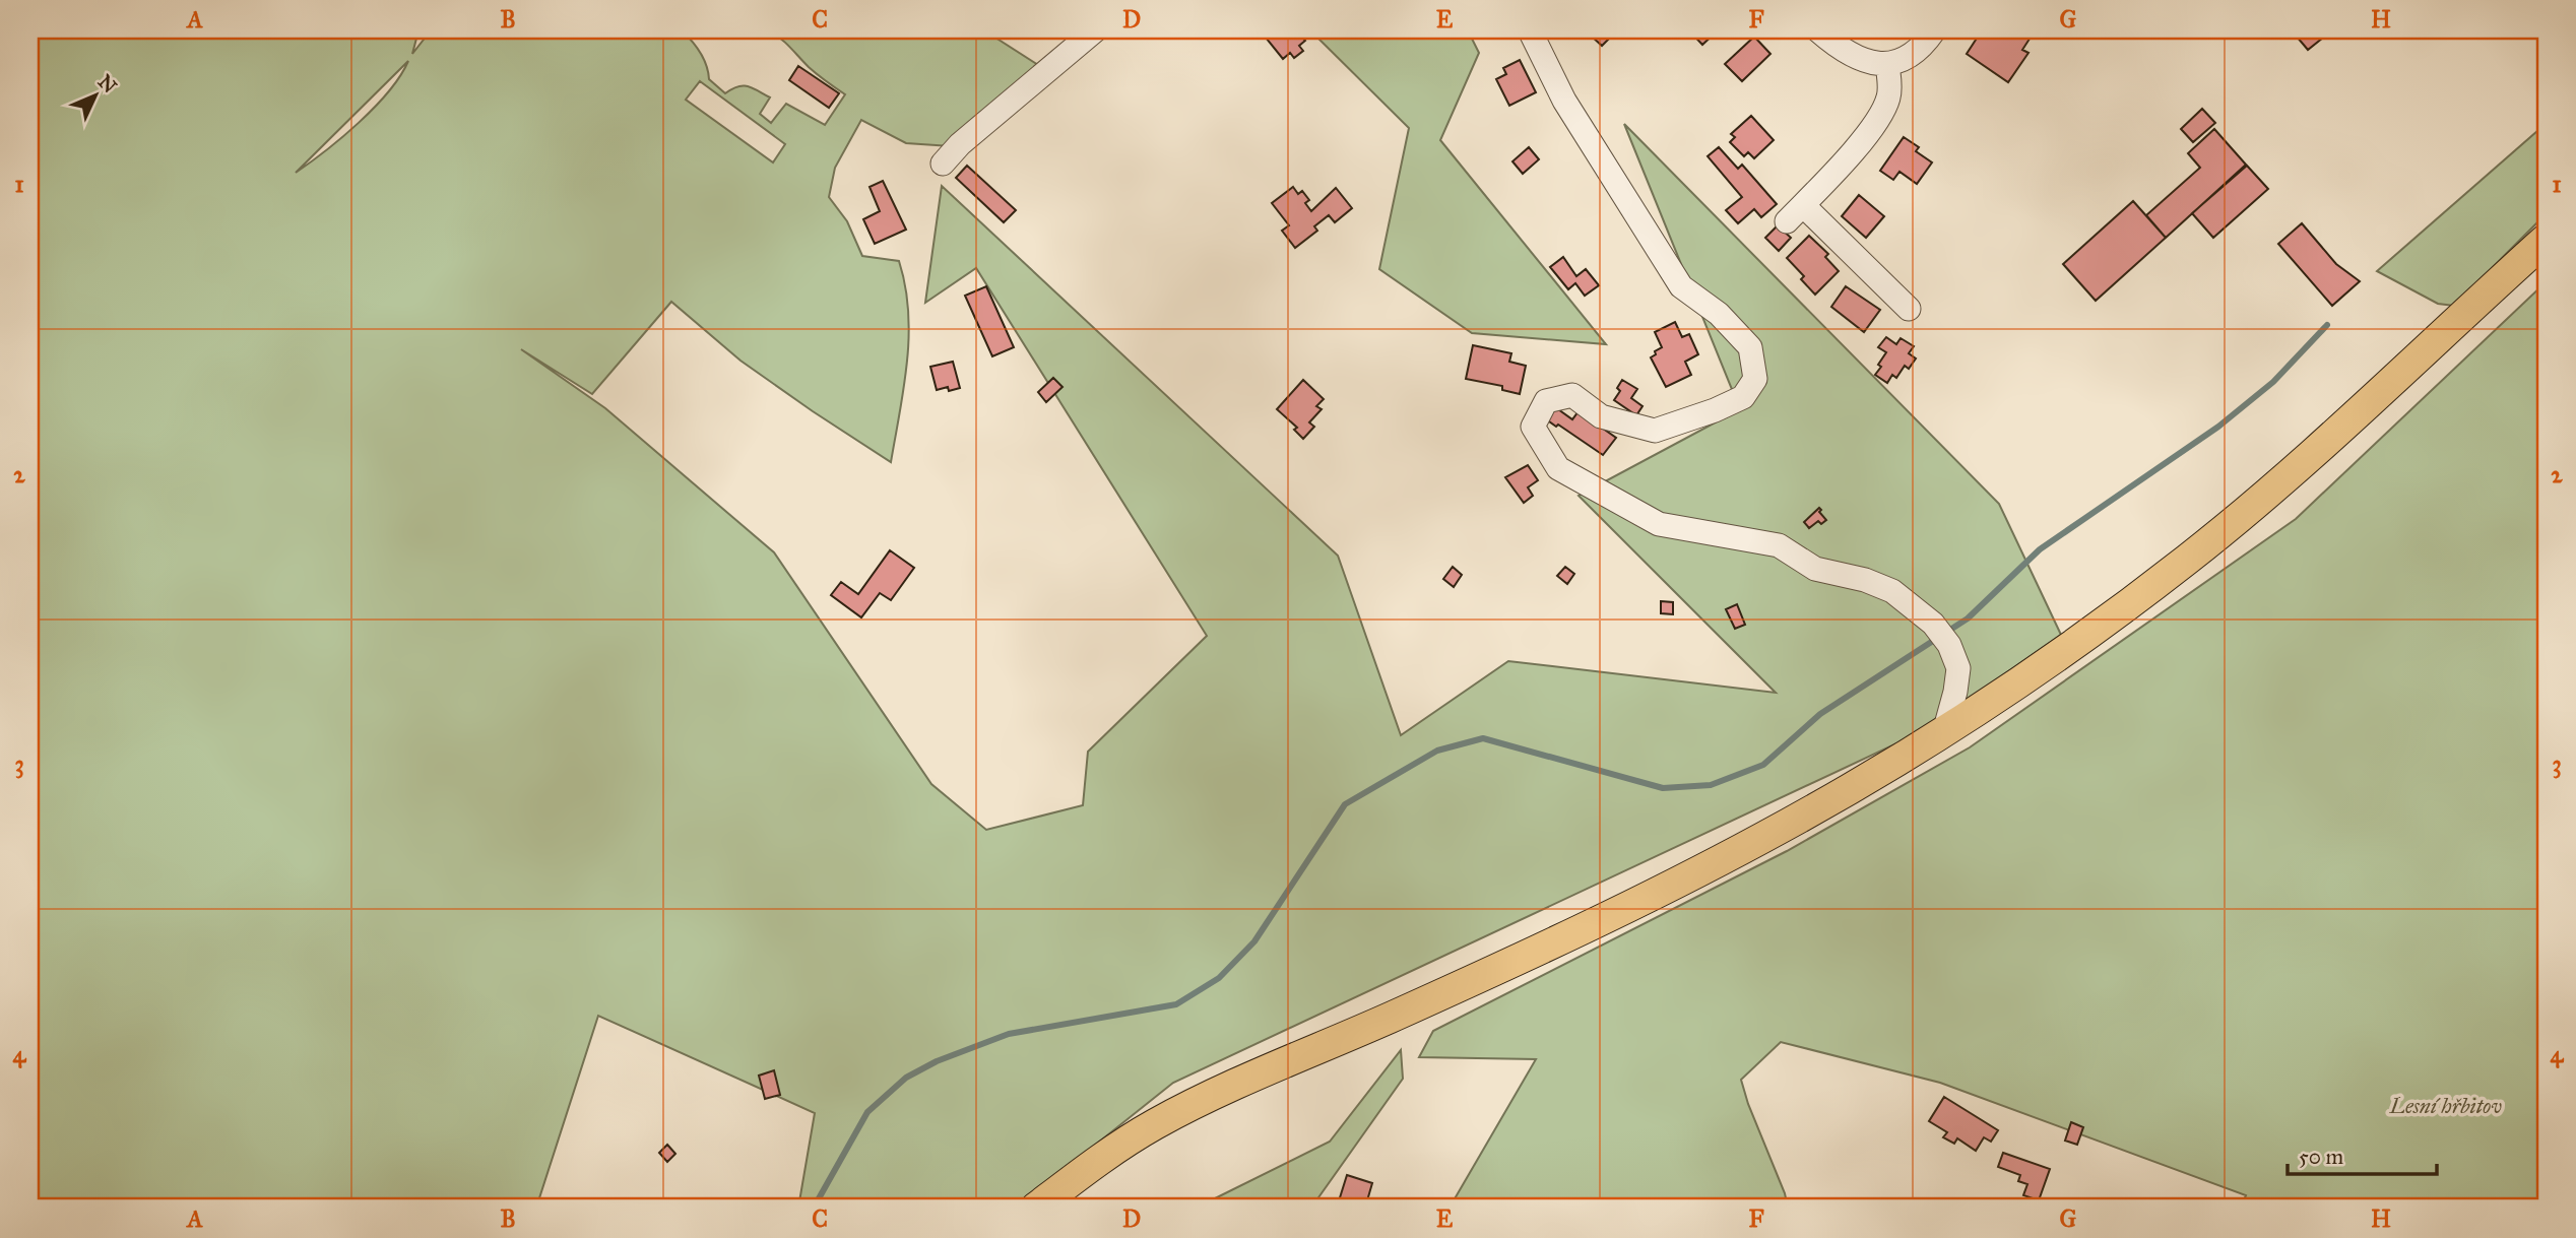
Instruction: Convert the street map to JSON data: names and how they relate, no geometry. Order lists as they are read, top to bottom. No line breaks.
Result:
{"parks":["Lesní hřbitov"],"scale_bar":"50 m","north":"top right","grid":{"columns":["A","B","C","D","E","F","G","H"],"rows":["1","2","3","4"]}}
